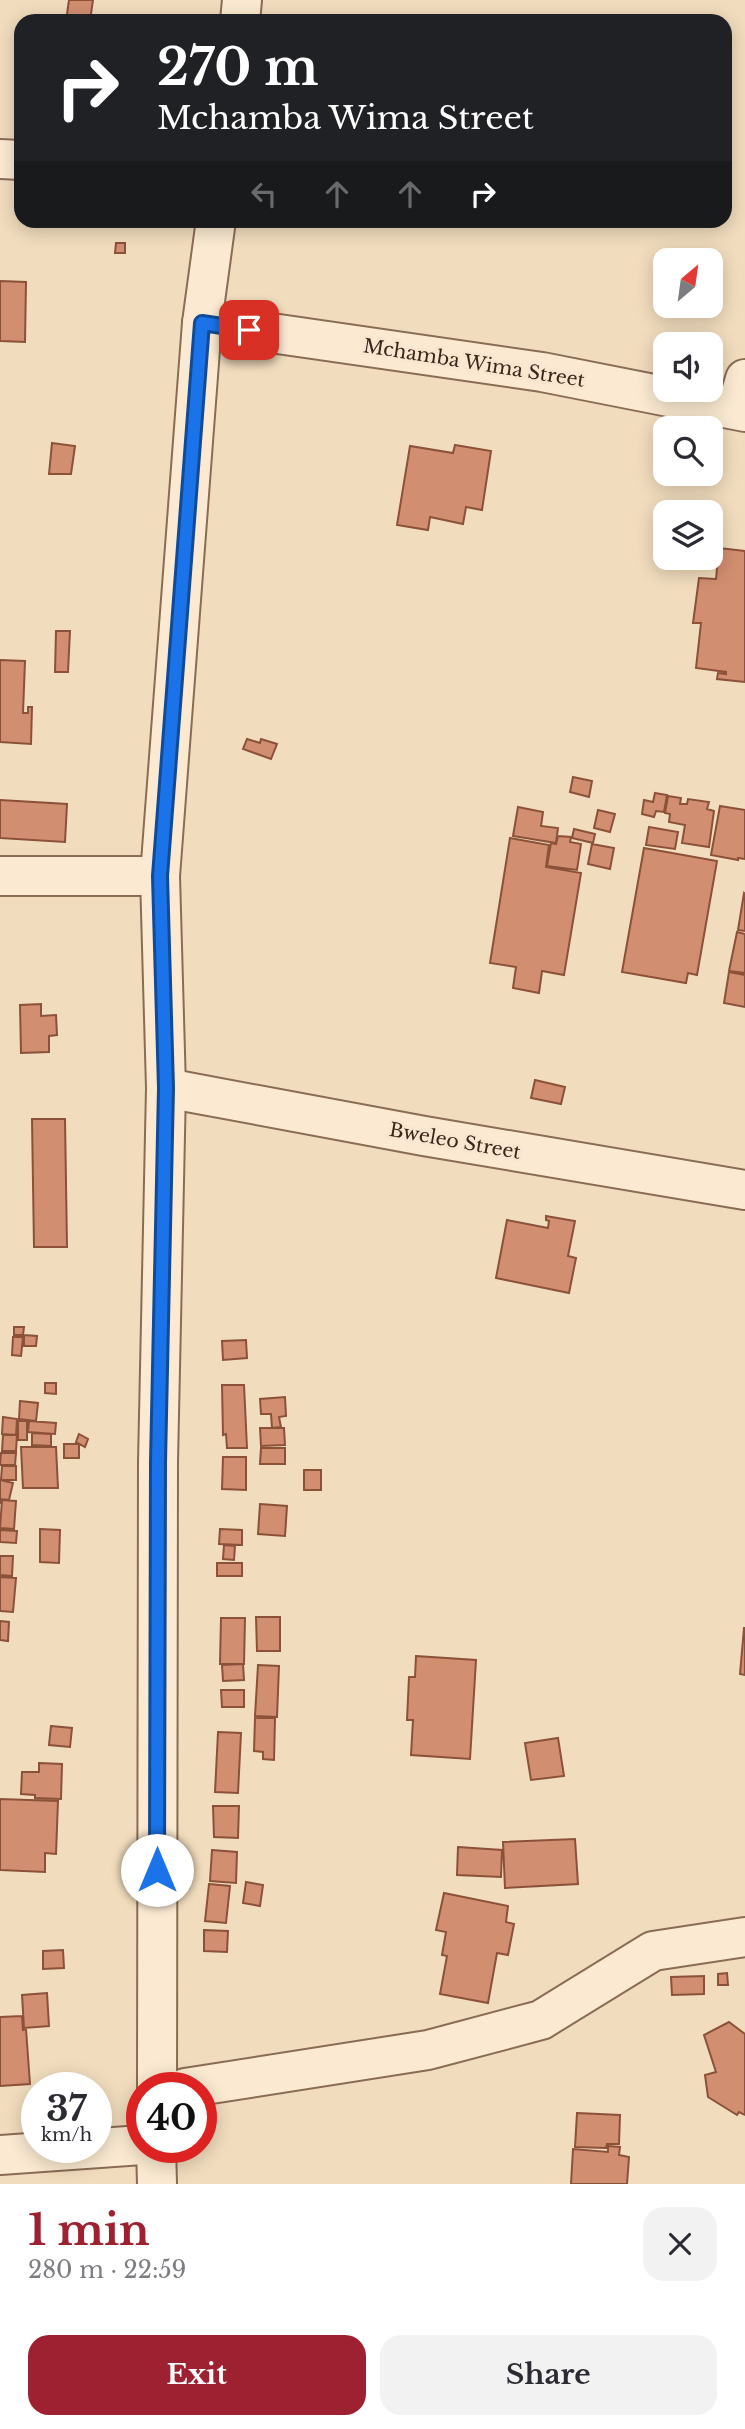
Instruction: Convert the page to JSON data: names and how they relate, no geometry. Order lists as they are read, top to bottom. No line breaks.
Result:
{"streets":{"street":["Mchamba Wima Street","Bweleo Street"]},"north":"top right","page":{"turn":["270 m","Mchamba Wima Street"],"speed":"37 km/h","limit":"40","heading":["1 min","280 m · 22:59"],"buttons":["Exit","Share"]}}
